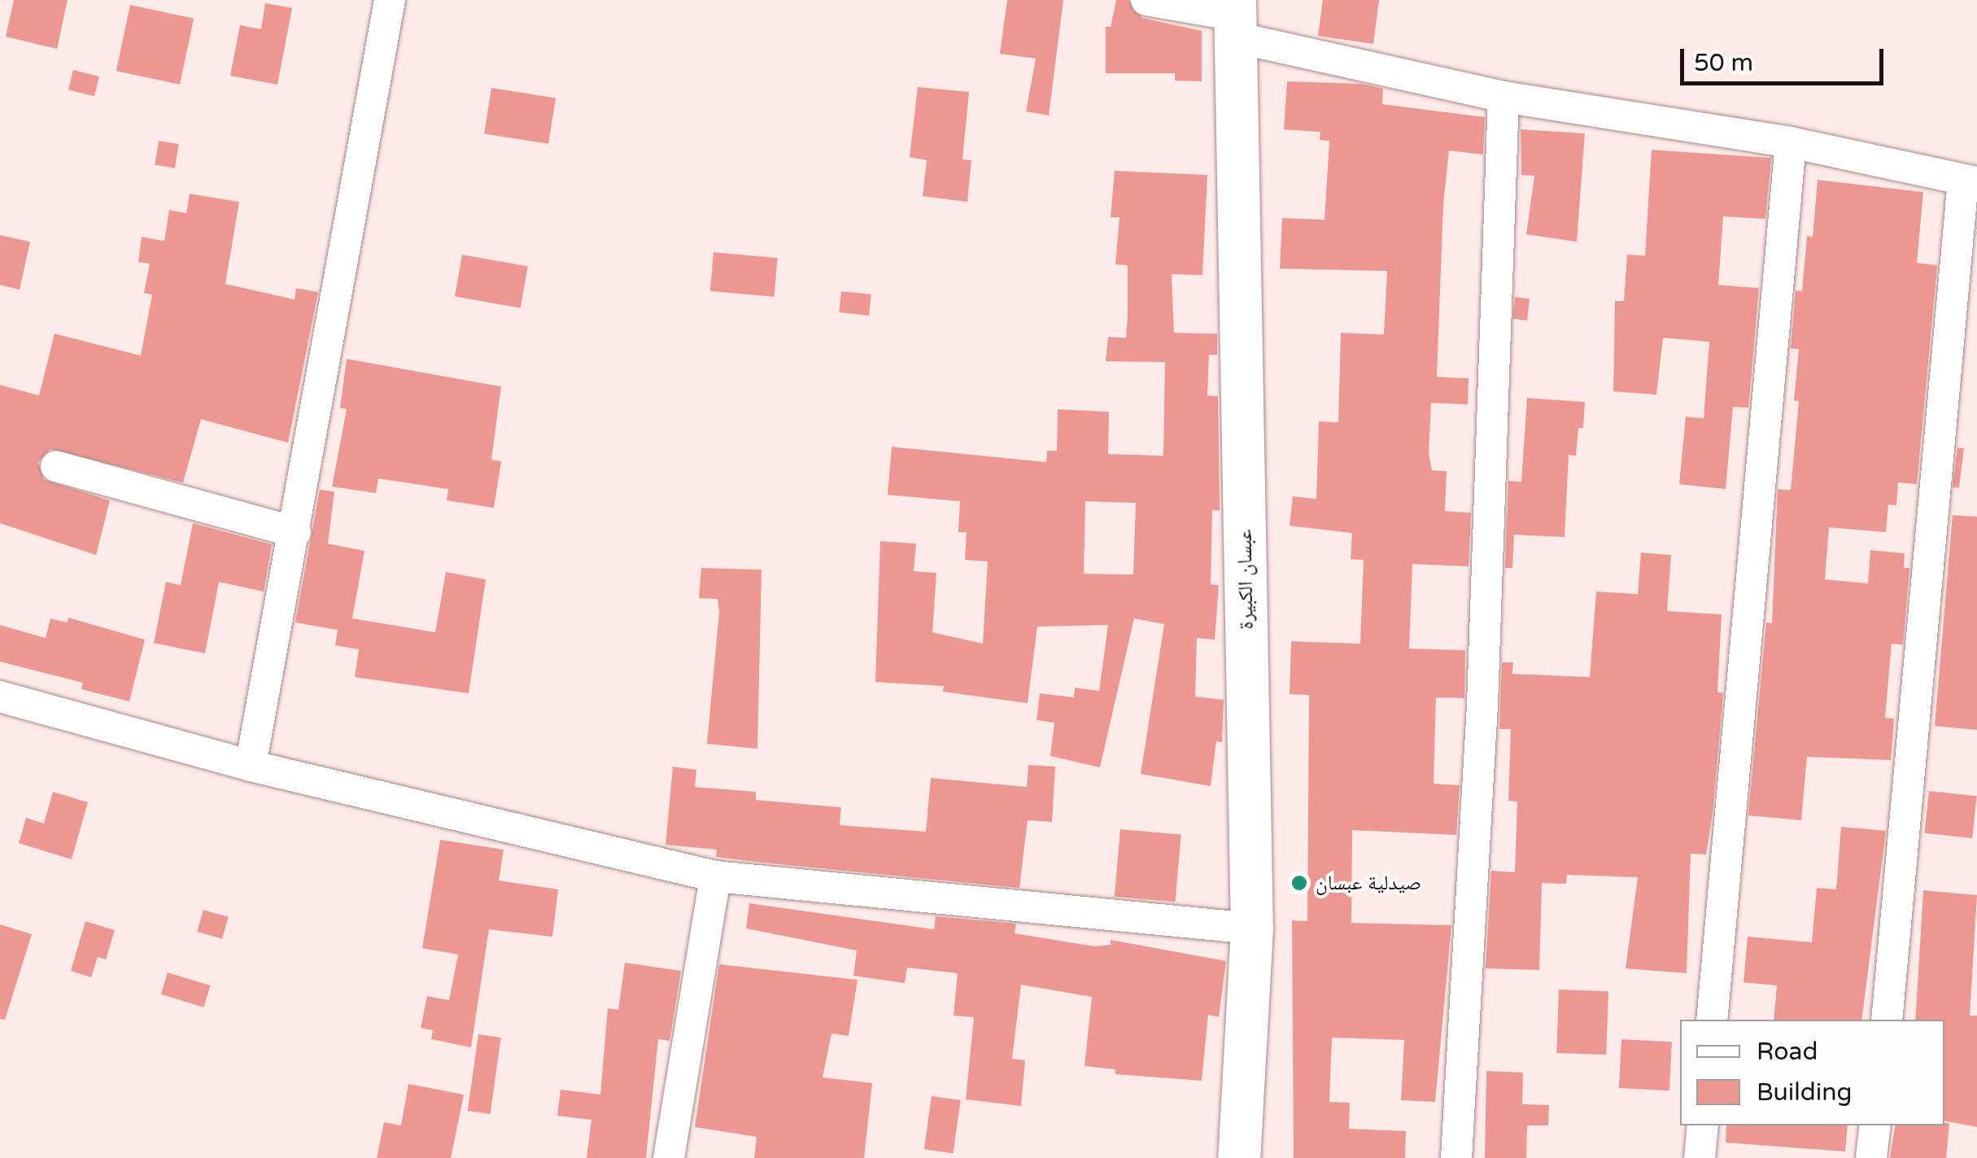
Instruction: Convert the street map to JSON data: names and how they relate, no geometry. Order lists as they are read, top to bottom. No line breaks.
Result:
{"streets":{"main road":["عبسان الكبيرة"]},"places":["صيدلية عبسان"],"legend":["Road","Building"],"scale_bar":"50 m"}
